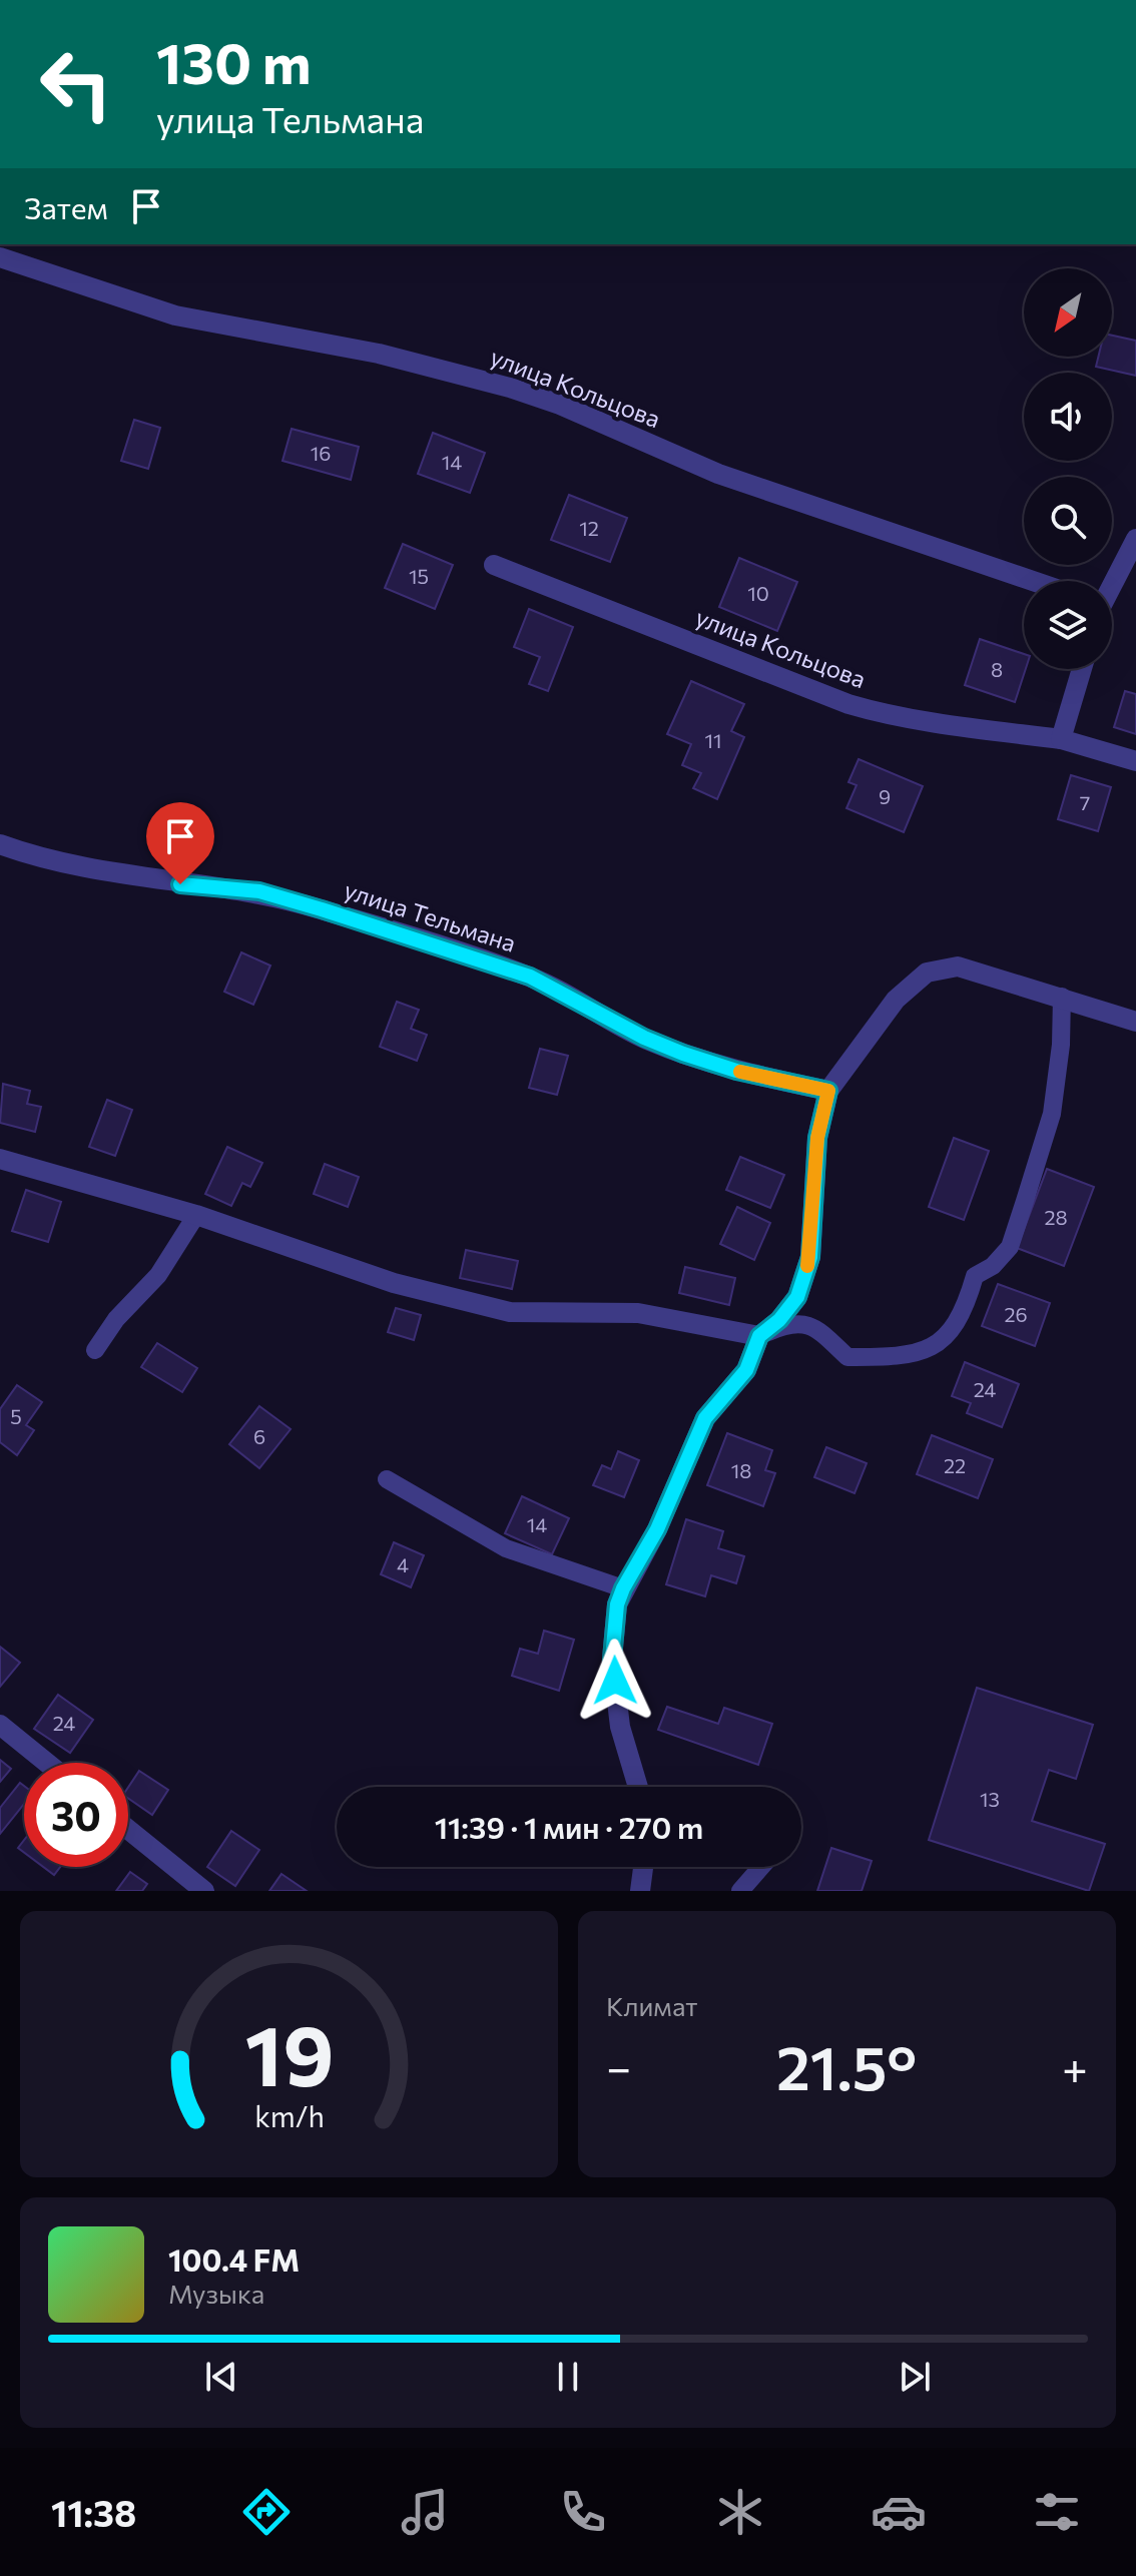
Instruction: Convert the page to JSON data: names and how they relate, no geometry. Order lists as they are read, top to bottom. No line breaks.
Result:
{"streets":{"street":["улица Кольцова","улица Кольцoва","улица Тельмана"]},"house_numbers":["16","14","12","15","10","8","11","9","7","28","26","24","5","6","22","18","14","4","24","13"],"north":"bottom left","page":{"turn":["130 m","улица Тельмана"],"then":"Затем","limit":"30","trip":"11:39 · 1 мин · 270 m","tile":"Климат","heat":["−","21.5°","+"],"song":["100.4 FM","Музыка"],"tabs":"11:38","gauge":["19","km/h"]}}
